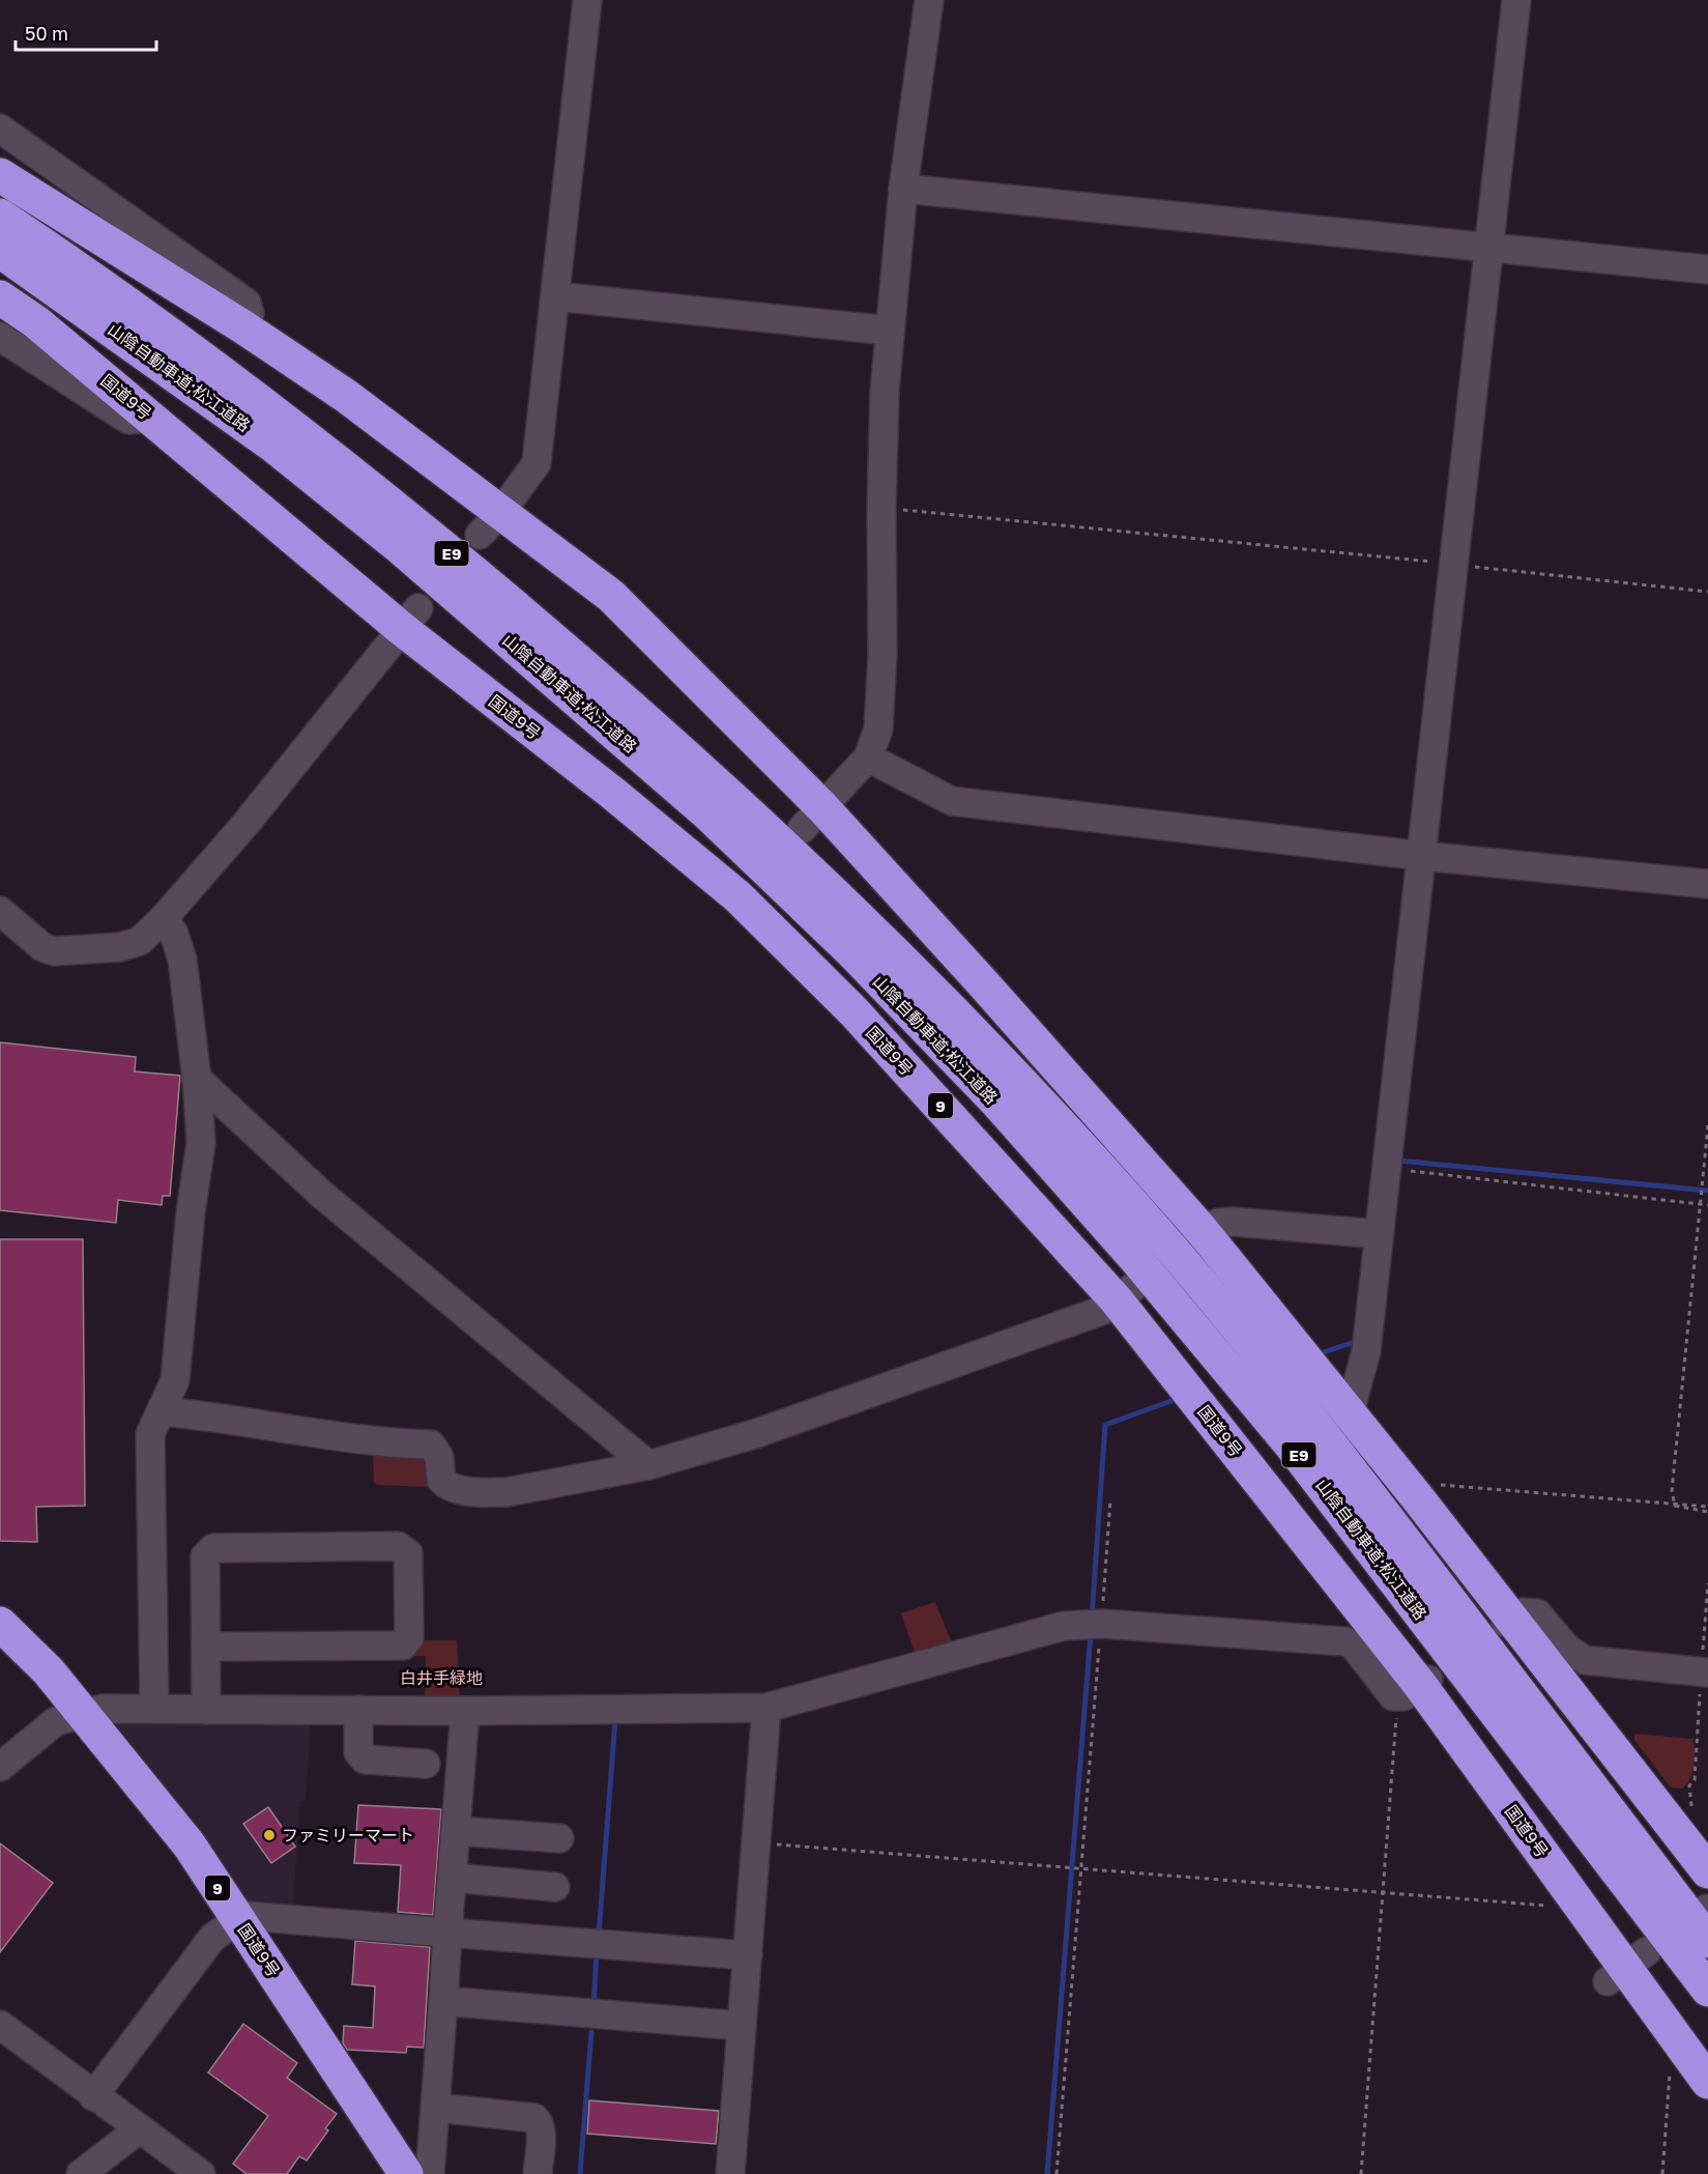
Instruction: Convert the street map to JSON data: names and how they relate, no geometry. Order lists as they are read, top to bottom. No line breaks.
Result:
{"streets":{"highway":["山陰自動車道;松江道路","国道9号","E9","9"]},"parks":["白井手緑地"],"places":["ファミリーマート"],"scale_bar":"50 m"}
